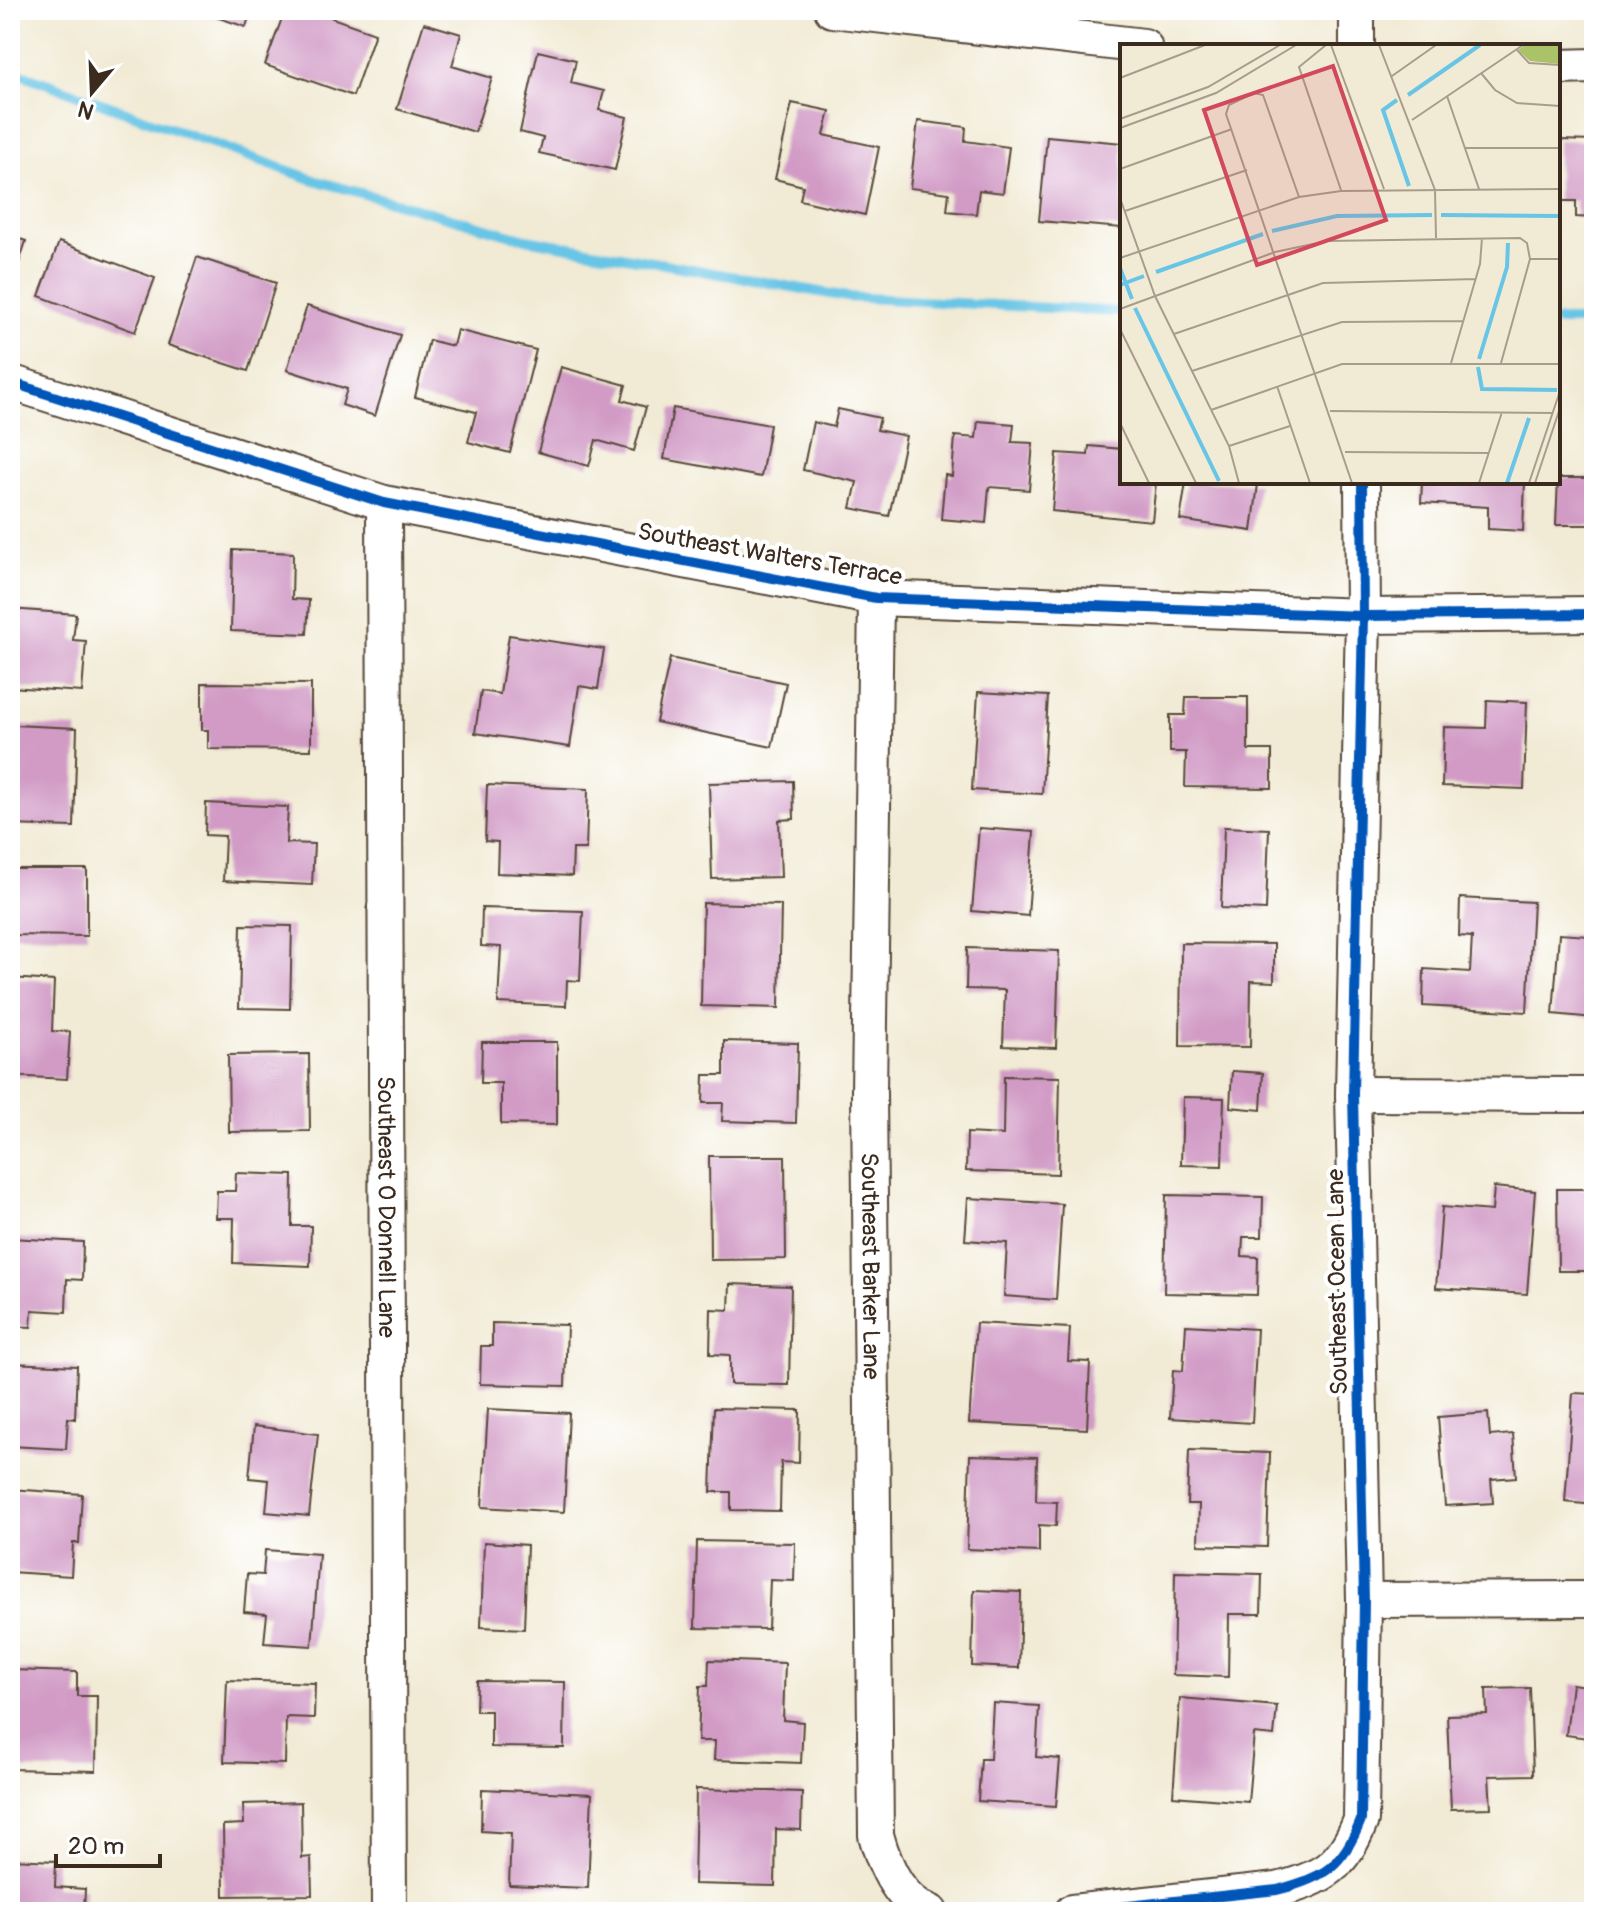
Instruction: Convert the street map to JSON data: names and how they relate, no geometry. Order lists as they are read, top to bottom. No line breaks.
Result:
{"streets":{"street":["Southeast Walters Terrace","Southeast O Donnell Lane","Southeast Barker Lane","Southeast Ocean Lane"]},"crossings":[["Southeast Walters Terrace","Southeast O Donnell Lane"],["Southeast Walters Terrace","Southeast Barker Lane"],["Southeast Walters Terrace","Southeast Ocean Lane"]],"scale_bar":"20 m","north":"bottom"}
